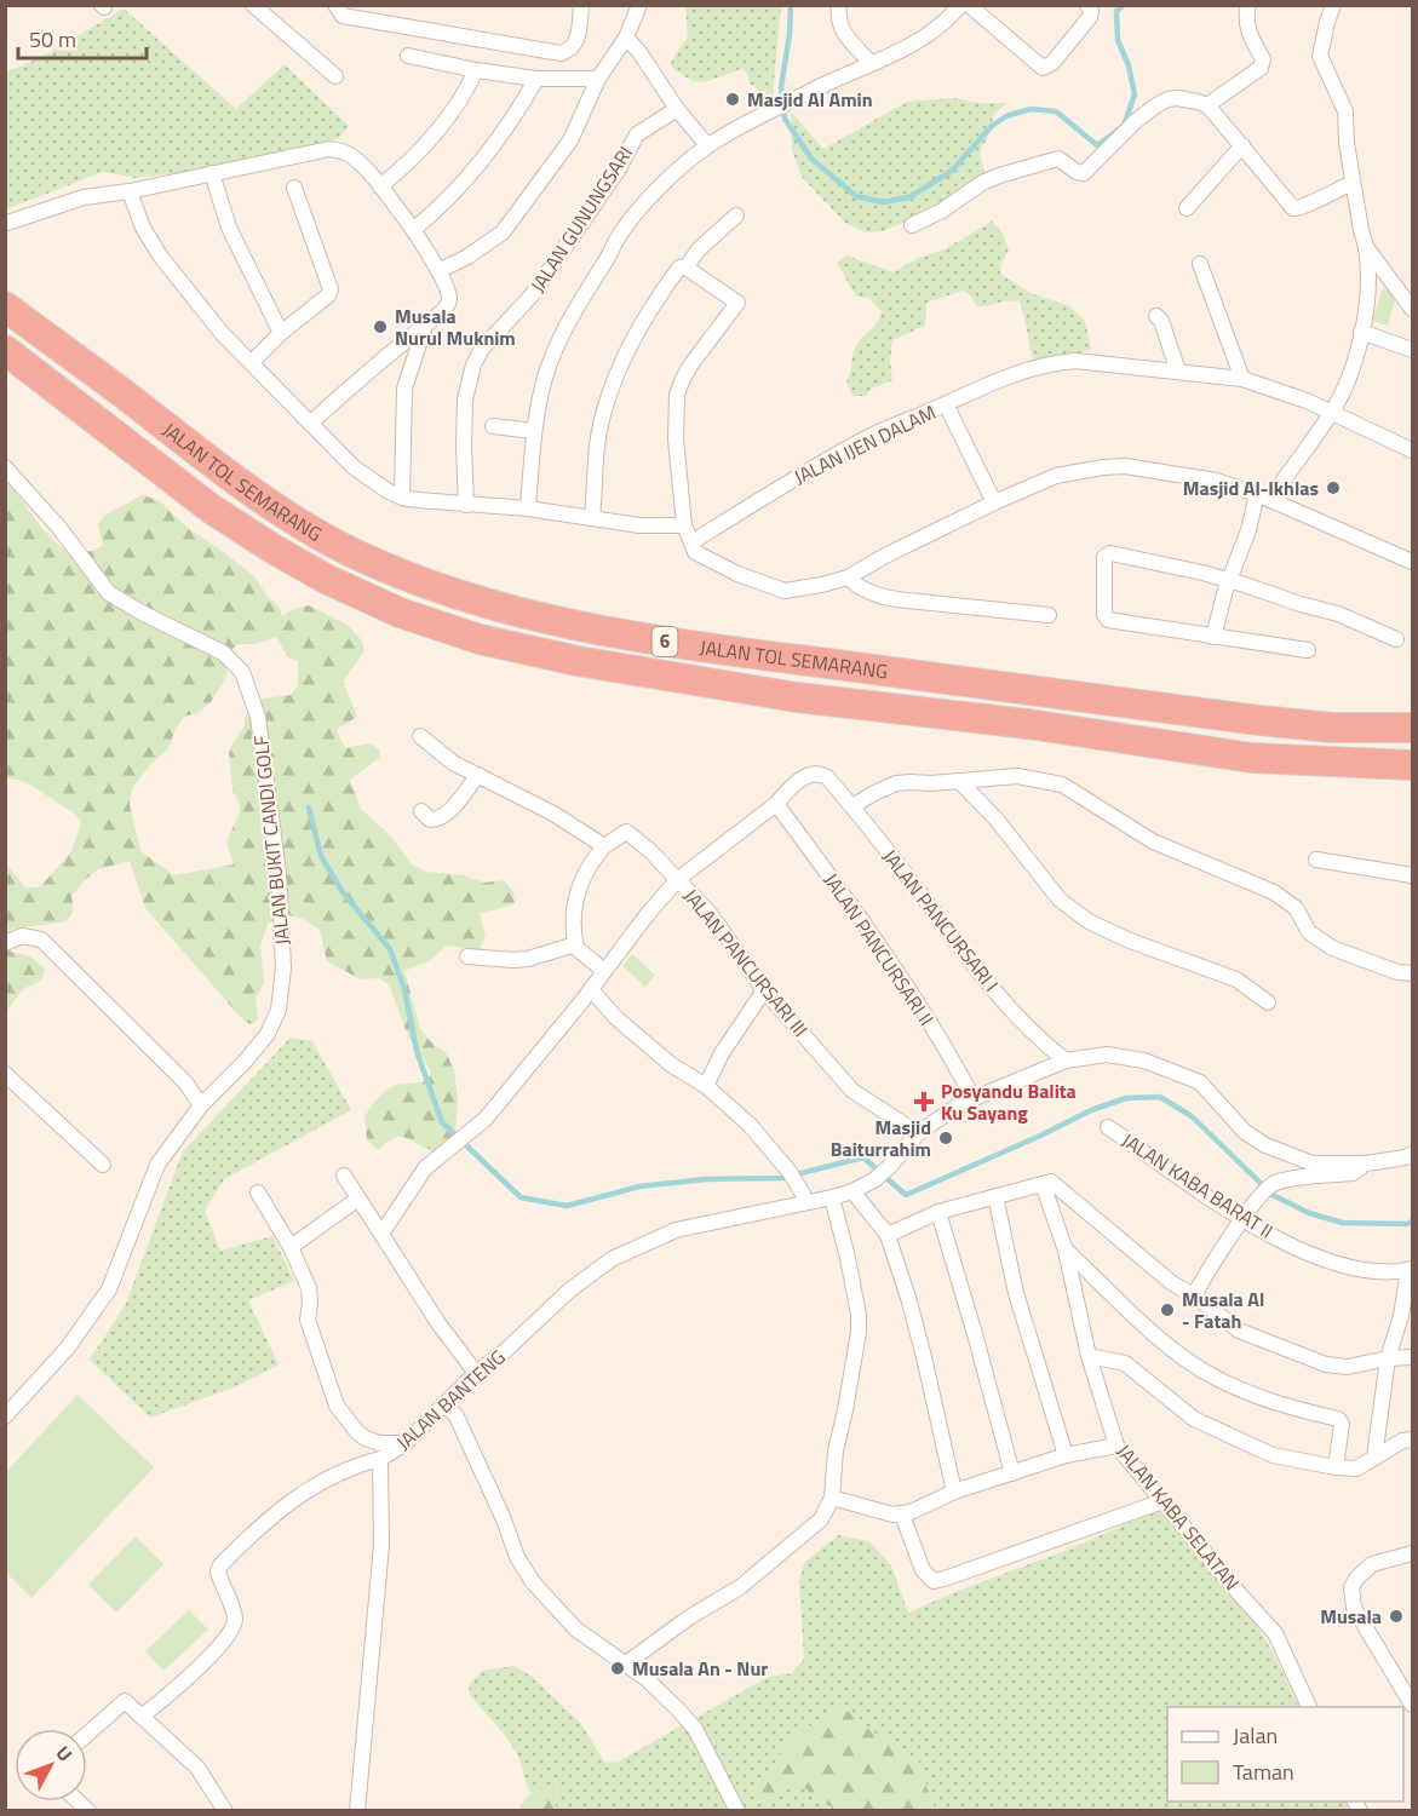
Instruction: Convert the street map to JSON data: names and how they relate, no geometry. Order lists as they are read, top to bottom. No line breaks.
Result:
{"streets":{"highway":["JALAN TOL SEMARANG","6"],"street":["JALAN GUNUNGSARI","JALAN IJEN DALAM","JALAN BUKIT CANDI GOLF","JALAN PANCURSARI I","JALAN PANCURSARI II","JALAN PANCURSARI III","JALAN KABA BARAT II","JALAN BANTENG","JALAN KABA SELATAN"]},"crossings":[["JALAN PANCURSARI I","JALAN PANCURSARI II"],["JALAN PANCURSARI I","JALAN BANTENG"],["JALAN PANCURSARI II","JALAN BANTENG"],["JALAN PANCURSARI III","JALAN BANTENG"]],"places":{"other":["Masjid Al Amin","Musala Nurul Muknim","Masjid Al-Ikhlas","Masjid Baiturrahim","Musala Al - Fatah","Musala","Musala An - Nur"],"health":["Posyandu Balita Ku Sayang"]},"legend":["Jalan","Taman"],"scale_bar":"50 m","north":"top right"}
